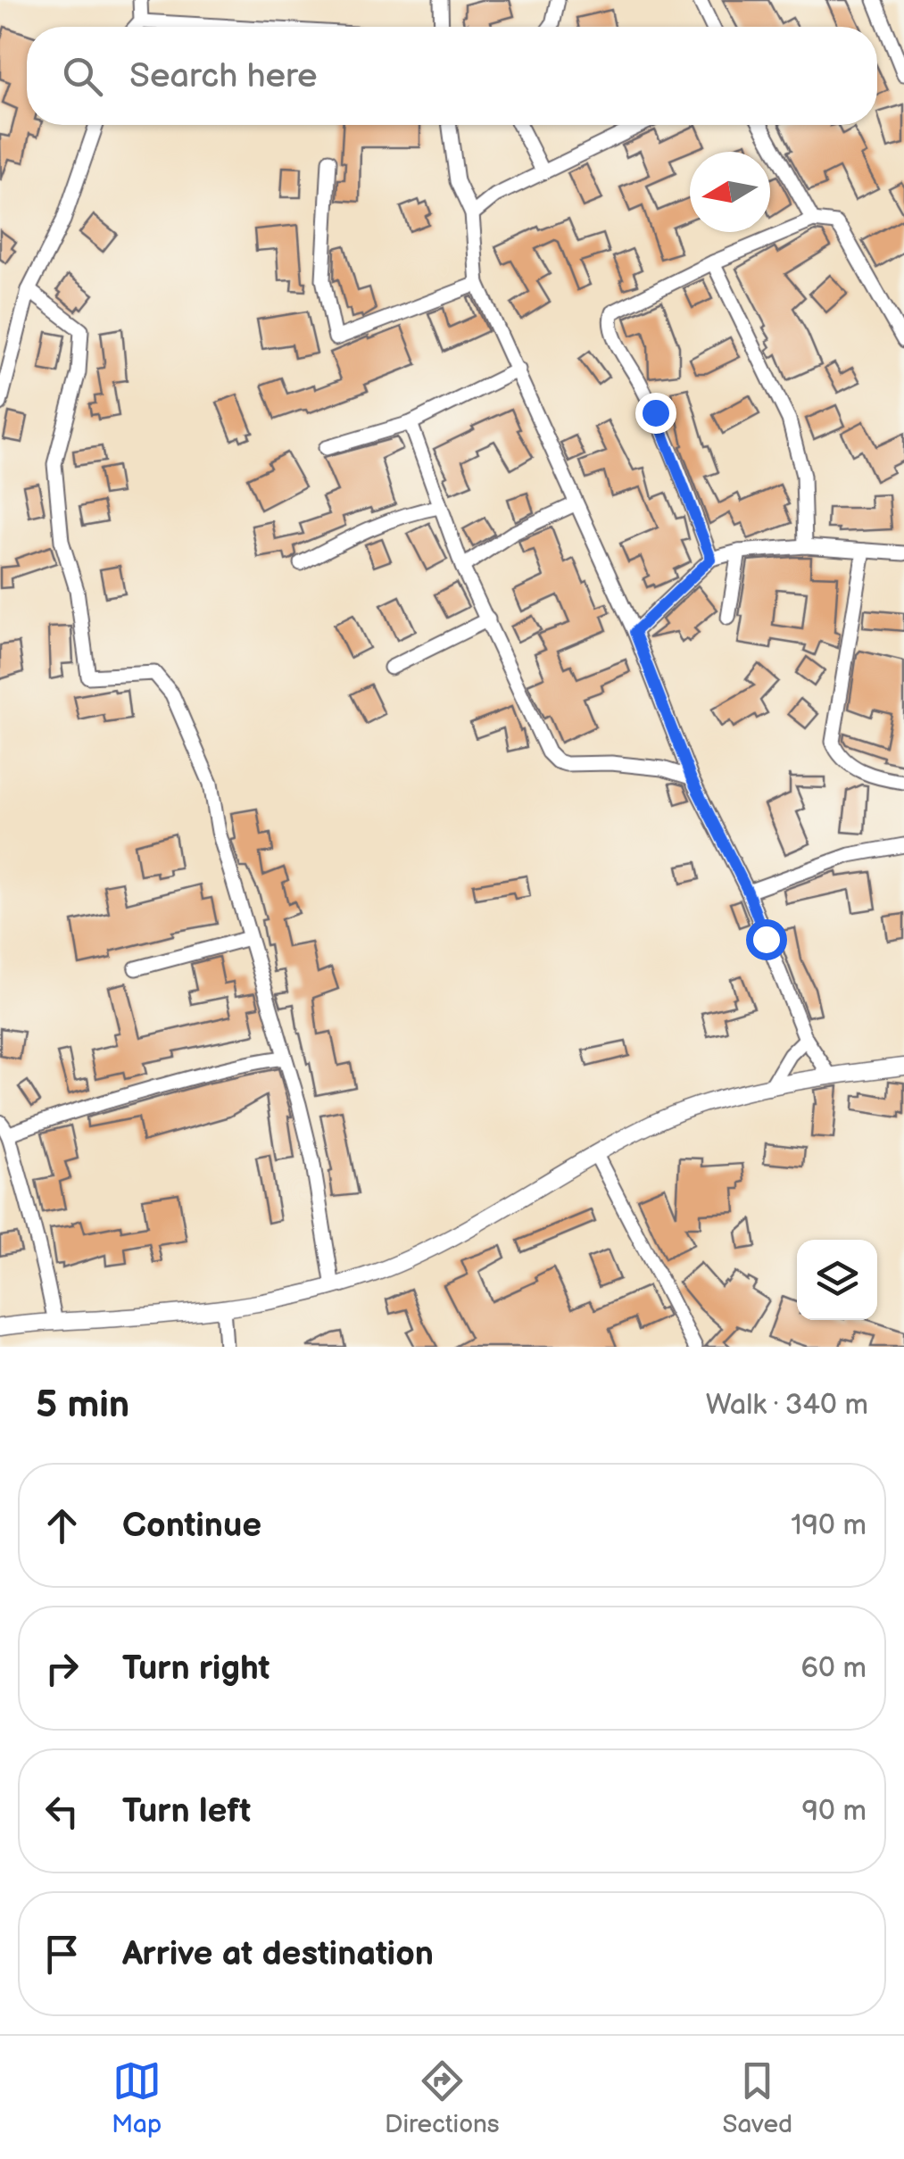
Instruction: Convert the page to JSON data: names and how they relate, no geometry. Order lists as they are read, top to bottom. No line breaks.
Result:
{"north":"left","page":{"search":"Search here","heading":["5 min","Walk · 340 m"],"list":[["Continue","190 m"],["Turn right","60 m"],["Turn left","90 m"],"Arrive at destination"],"nav":["Map","Directions","Saved"]}}
